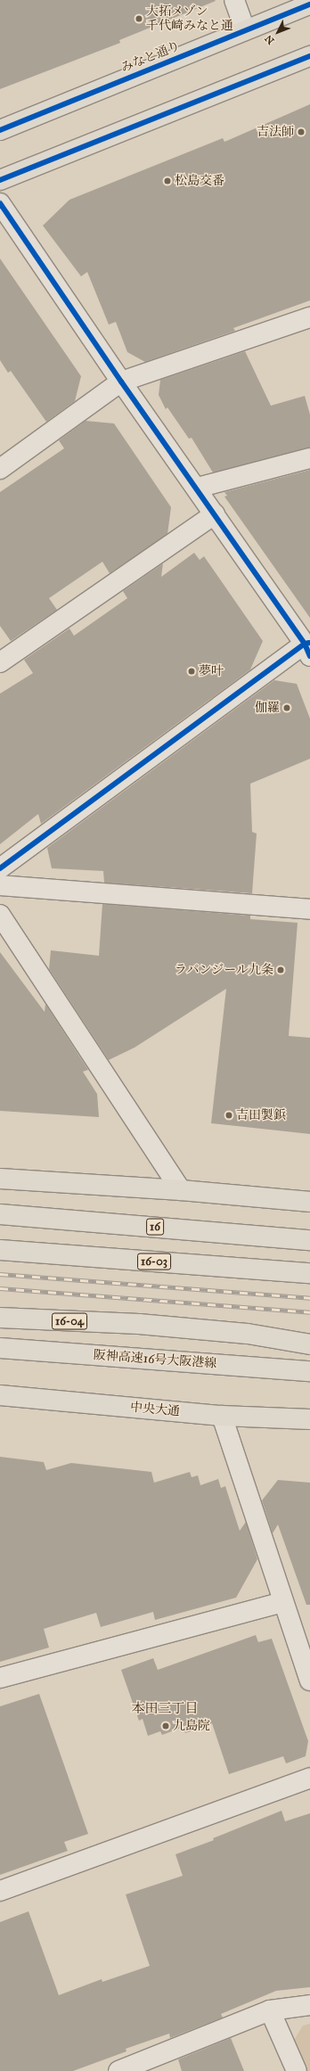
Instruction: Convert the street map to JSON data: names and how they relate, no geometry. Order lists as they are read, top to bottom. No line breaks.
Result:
{"streets":{"main road":["みなと通り","16","16-03","16-04","阪神高速16号大阪港線","中央大通"]},"districts":["本田三丁目"],"places":["大拓メゾン 千代崎みなと通","吉法師","松島交番","夢叶","伽羅","ラパンジール九条","吉田製鋲","九島院"],"north":"bottom left"}
